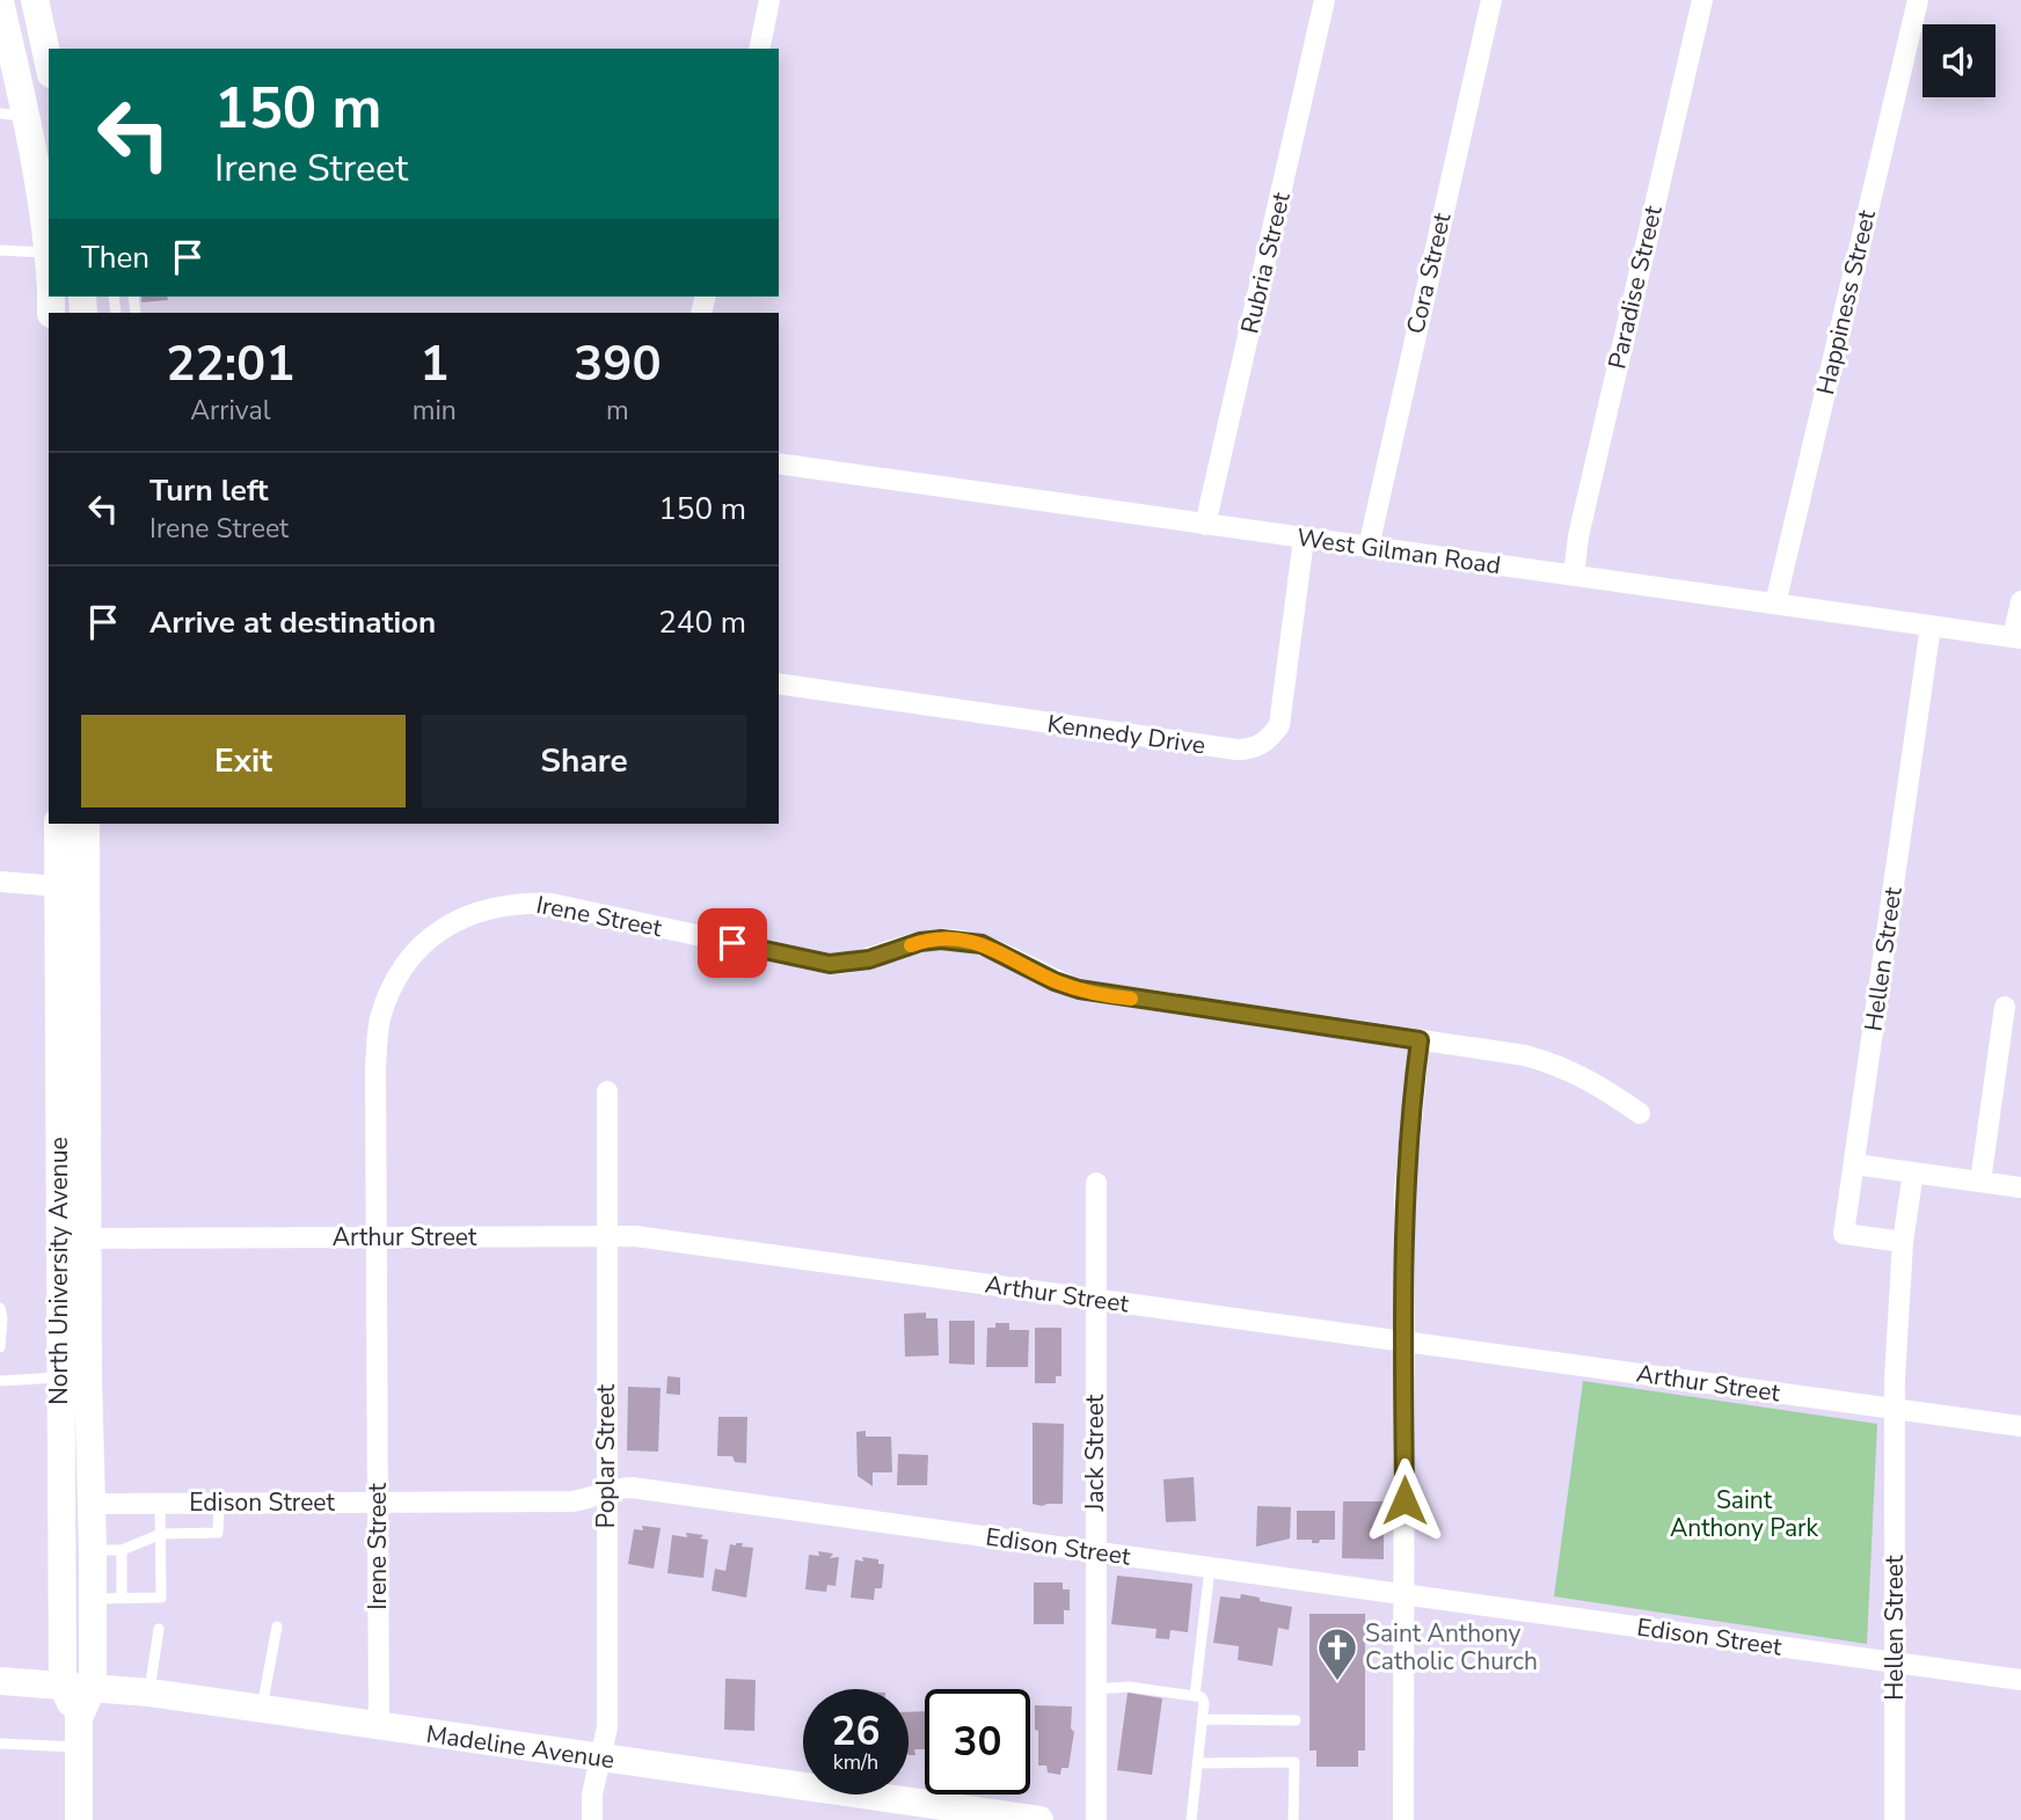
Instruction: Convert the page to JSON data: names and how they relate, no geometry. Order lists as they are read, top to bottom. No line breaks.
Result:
{"streets":{"main road":["North University Avenue","Madeline Avenue"],"street":["Rubria Street","Cora Street","Paradise Street","Happiness Street","West Gilman Road","Kennedy Drive","Irene Street","Hellen Street","Arthur Street","Jack Street","Poplar Street","Edison Street"]},"crossings":[["Rubria Street","West Gilman Road"],["Cora Street","West Gilman Road"],["Paradise Street","West Gilman Road"],["Happiness Street","West Gilman Road"],["West Gilman Road","Kennedy Drive"],["West Gilman Road","Hellen Street"],["Irene Street","Arthur Street"],["Irene Street","Edison Street"],["Irene Street","Madeline Avenue"],["Hellen Street","Arthur Street"],["Hellen Street","Edison Street"],["Arthur Street","North University Avenue"],["Arthur Street","Jack Street"],["Arthur Street","Poplar Street"],["North University Avenue","Edison Street"],["North University Avenue","Madeline Avenue"],["Jack Street","Edison Street"],["Poplar Street","Edison Street"],["Poplar Street","Madeline Avenue"]],"parks":["Saint Anthony Park"],"places":{"church":["Saint Anthony Catholic Church"]},"page":{"turn":["150 m","Irene Street"],"then":"Then","eta":["22:01","Arrival","1","min","390","m"],"list":[{"name":"Turn left","note":"Irene Street","value":"150 m"},{"name":"Arrive at destination","value":"240 m"}],"buttons":["Exit","Share"],"speed":"26 km/h","limit":"30"}}
